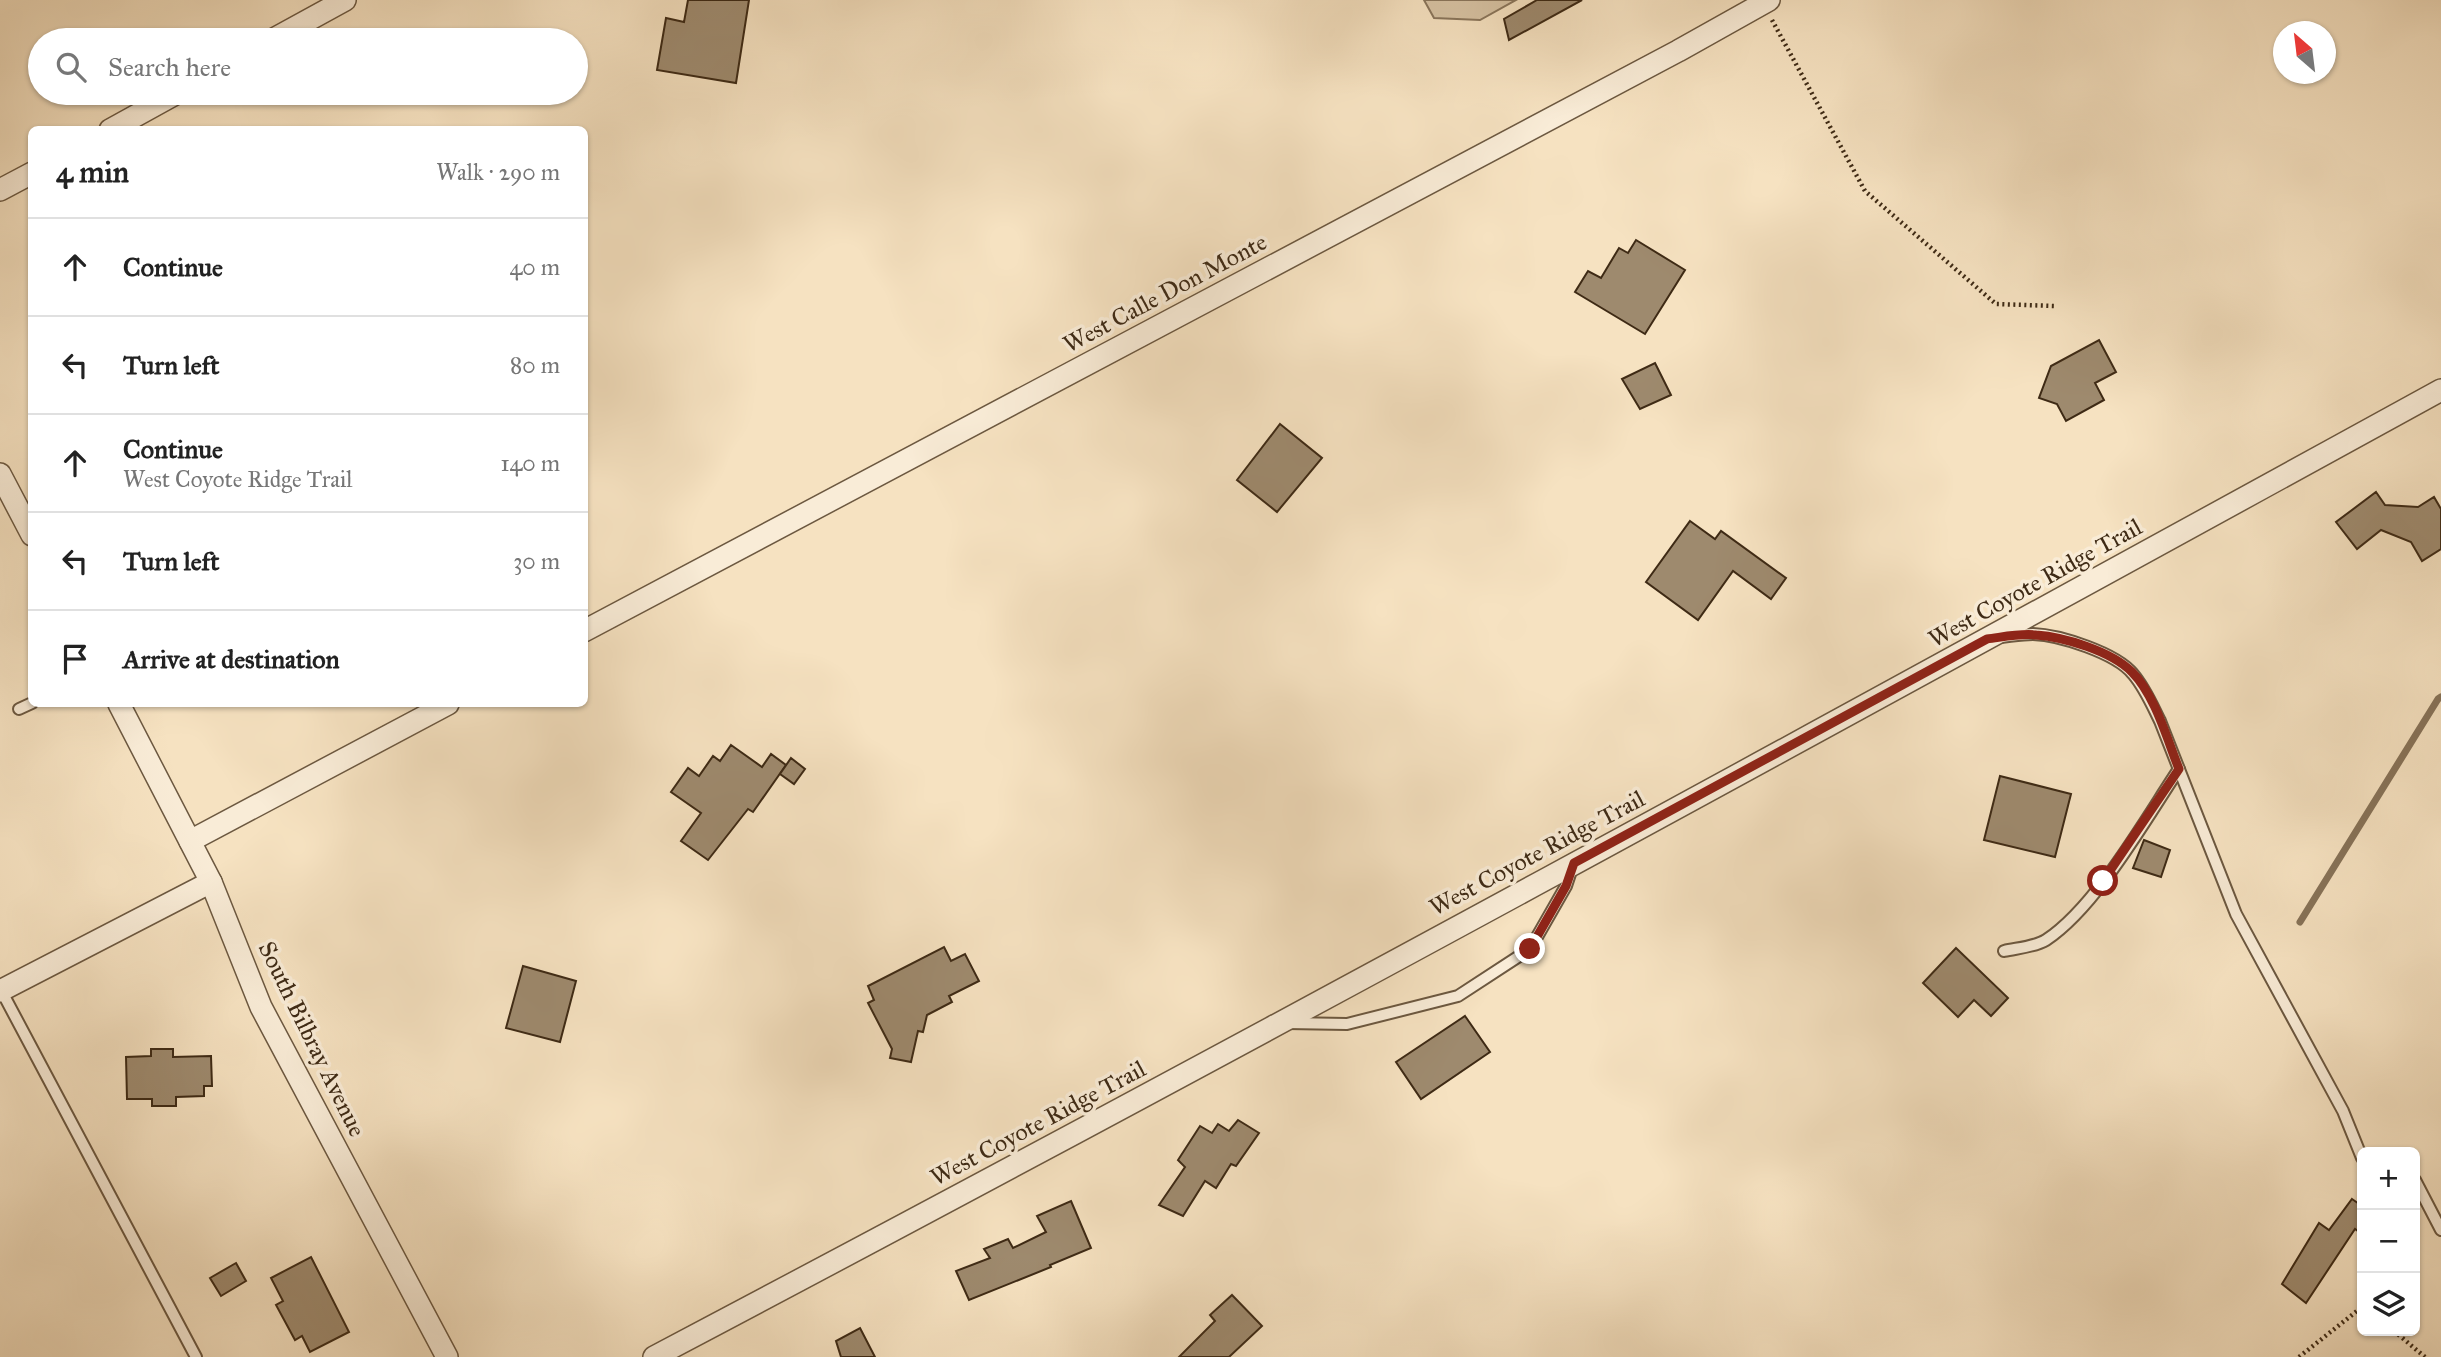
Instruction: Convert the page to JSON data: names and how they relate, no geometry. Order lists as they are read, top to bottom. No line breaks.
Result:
{"streets":{"street":["West Calle Don Monte","West Coyote Ridge Trail","South Bilbray Avenue"]},"north":"top left","page":{"search":"Search here","heading":["4 min","Walk · 290 m"],"list":[["Continue","40 m"],["Turn left","80 m"],["Continue","West Coyote Ridge Trail","140 m"],["Turn left","30 m"],"Arrive at destination"],"map_buttons":["+","−"]}}
